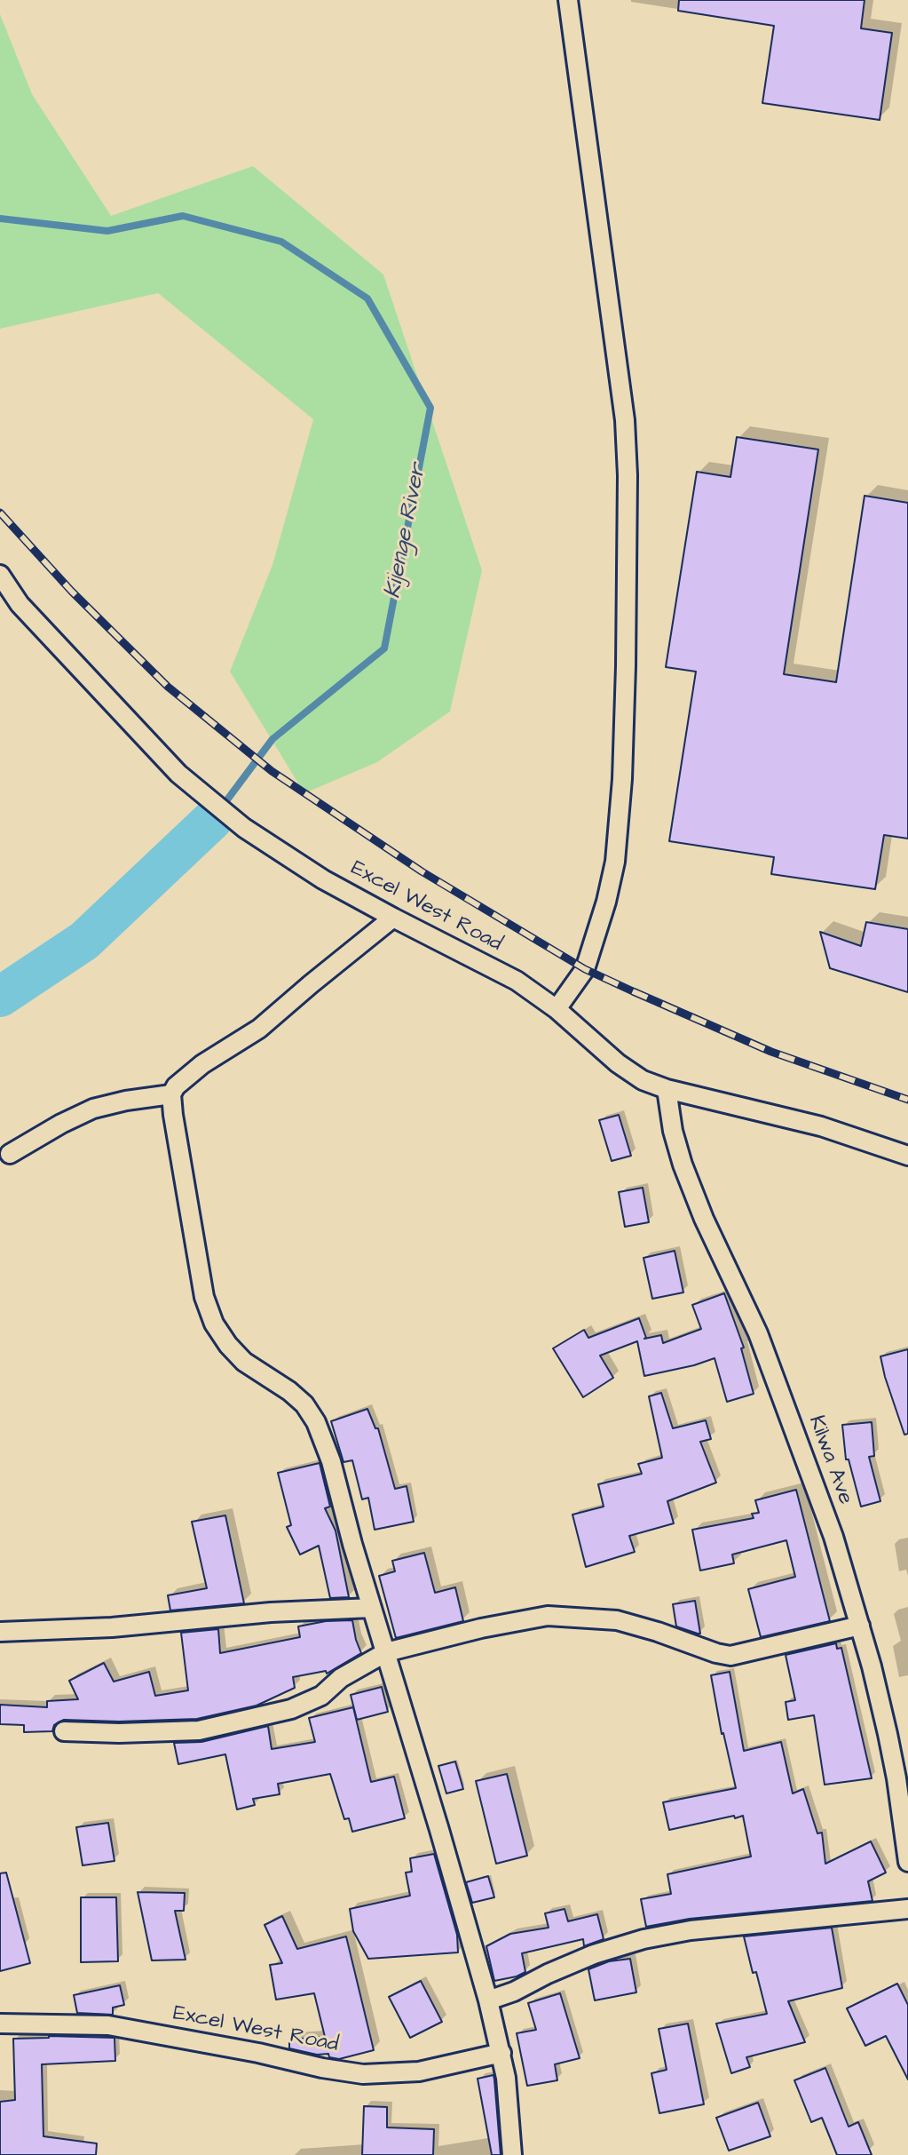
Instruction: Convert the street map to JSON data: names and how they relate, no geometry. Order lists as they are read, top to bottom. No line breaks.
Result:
{"streets":{"street":["Excel West Road","Kilwa Ave"]},"crossings":[["Excel West Road","Kilwa Ave"]],"water":["Kijenge River"]}
